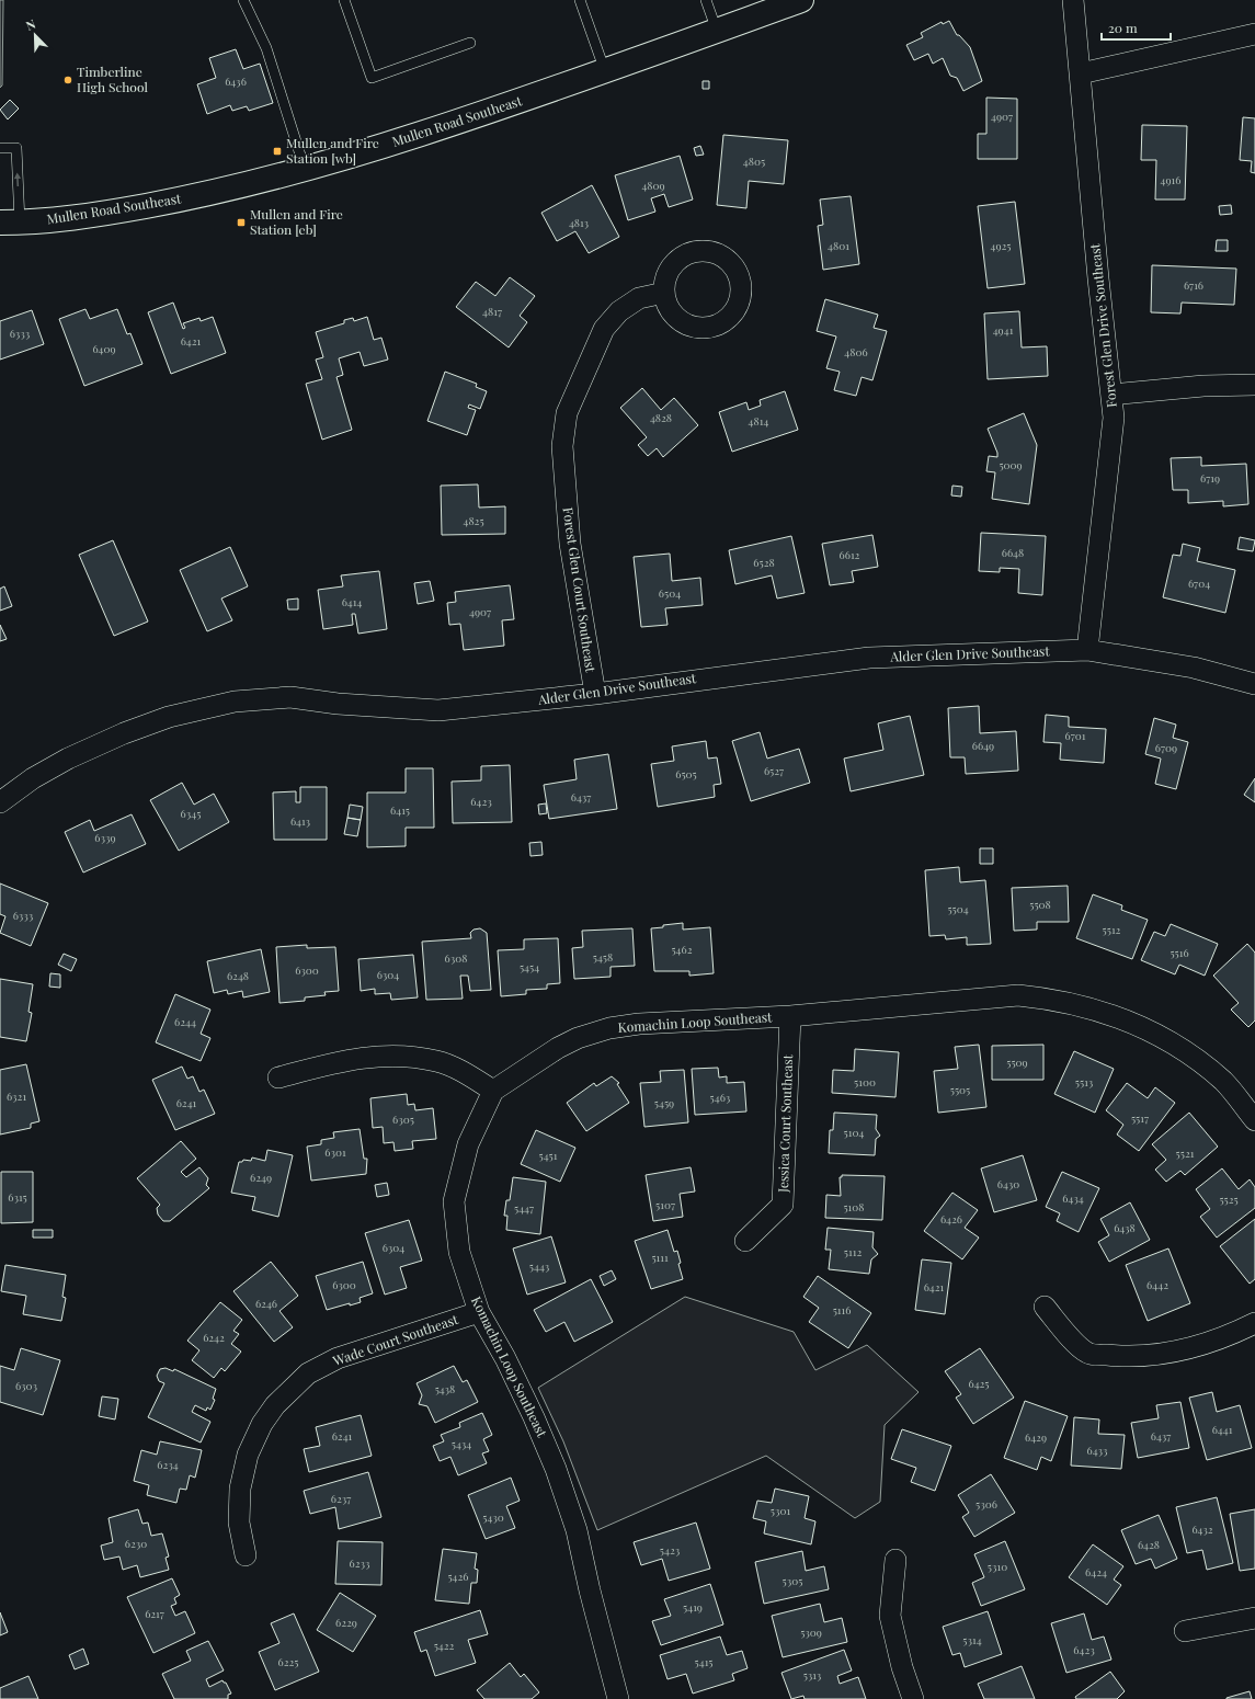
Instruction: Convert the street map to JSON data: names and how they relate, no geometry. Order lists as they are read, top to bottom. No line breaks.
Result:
{"streets":{"street":["Mullen Road Southeast","Forest Glen Drive Southeast","Forest Glen Court Southeast","Alder Glen Drive Southeast","Komachin Loop Southeast","Jessica Court Southeast","Wade Court Southeast"]},"crossings":[["Forest Glen Drive Southeast","Alder Glen Drive Southeast"],["Forest Glen Court Southeast","Alder Glen Drive Southeast"],["Komachin Loop Southeast","Jessica Court Southeast"],["Komachin Loop Southeast","Wade Court Southeast"]],"places":{"other":["Timberline High School"],"transit":["Mullen and Fire Station [wb]","Mullen and Fire Station [eb]"]},"house_numbers":["6436","4907","4805","4916","4809","4813","4801","4925","6716","4817","4941","6333","6421","6409","4806","4828","4814","5009","6719","4825","6648","6612","6528","6704","6504","6414","4907","6701","6649","6709","6527","6505","6437","6423","6415","6345","6413","6339","5508","5504","6333","5512","5462","5516","5458","6308","5454","6300","6304","6248","6244","5509","5100","5513","5505","6321","5463","6241","5459","5517","6305","5104","6301","5521","5451","6249","6430","6315","6434","5525","5107","5108","5447","6426","6438","6304","5112","5111","5443","6300","6442","6421","6246","5116","6242","6425","6303","5438","6441","6241","6437","6429","5434","6433","6234","6237","5306","5301","5430","6432","6230","6428","5423","6233","5310","6424","5426","5305","5419","6217","6229","5309","5314","5422","6423","6225","5415","5313"],"scale_bar":"20 m","north":"top left"}
